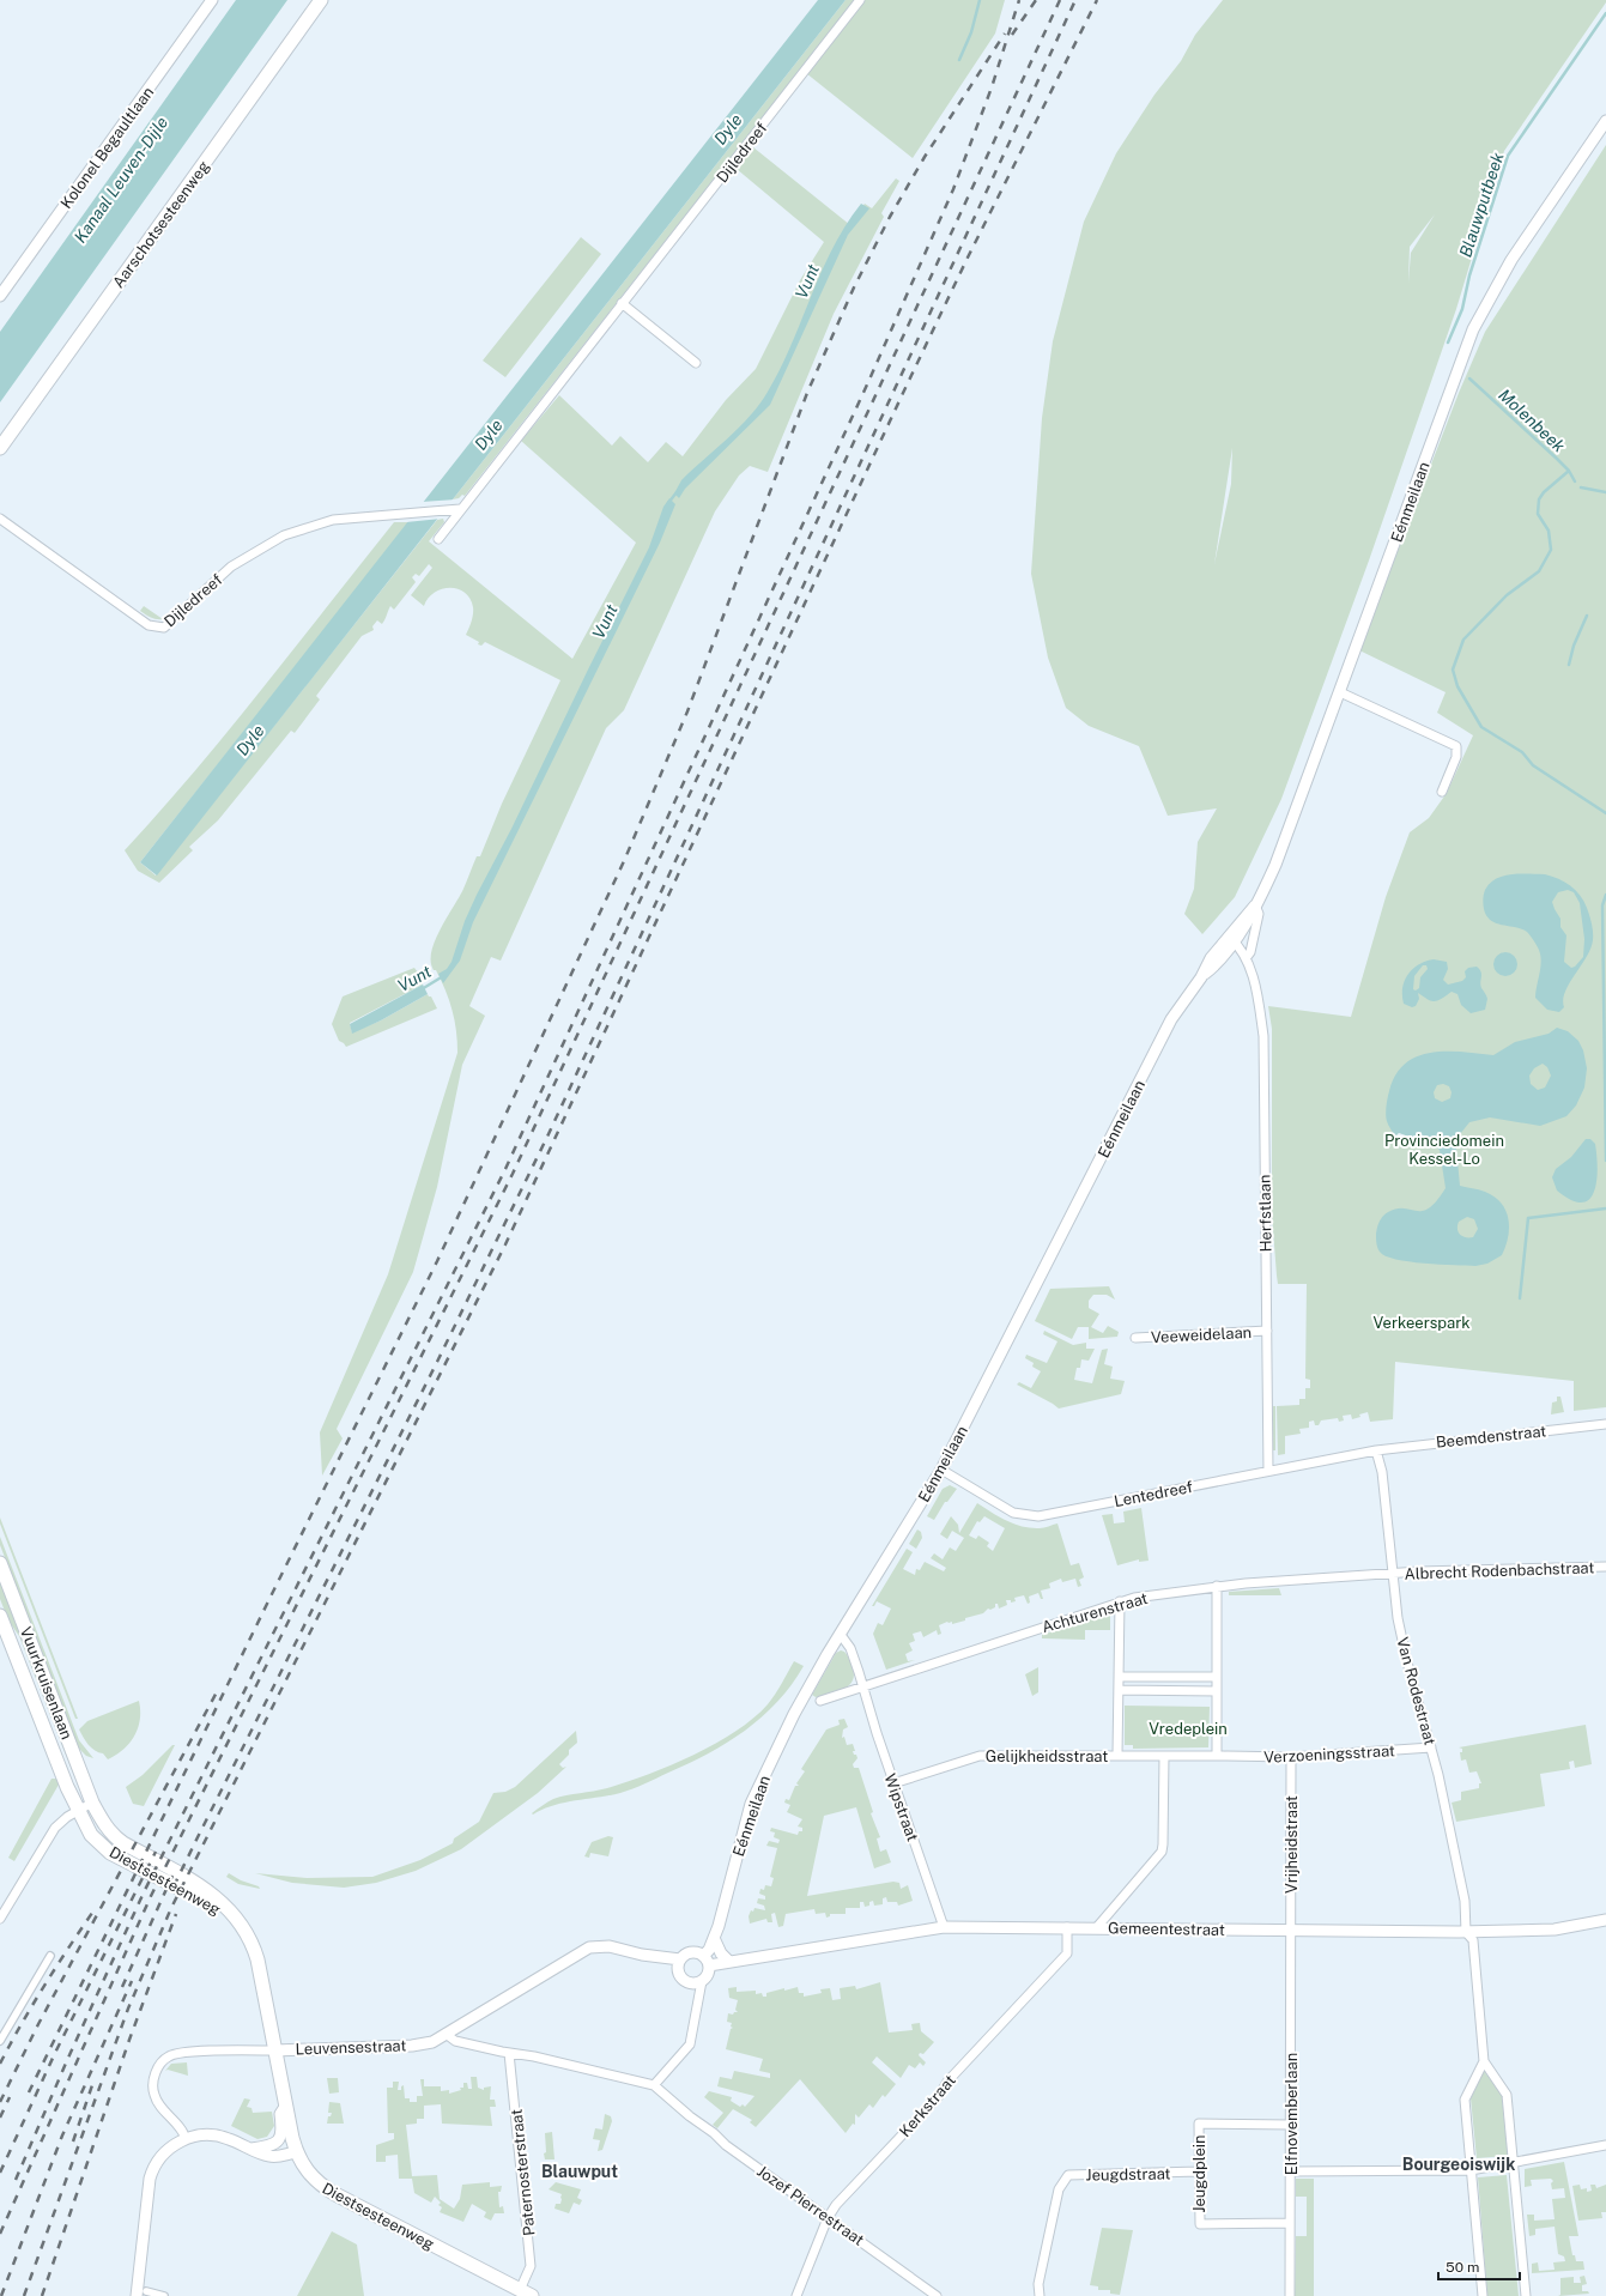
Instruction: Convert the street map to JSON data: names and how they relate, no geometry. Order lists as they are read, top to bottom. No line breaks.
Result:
{"streets":{"main road":["Aarschotsesteenweg","Vuurkruisenlaan","Diestsesteenweg"],"street":["Kolonel Begaultlaan","Dijledreef","Eénmeilaan","Herfstlaan","Veeweidelaan","Beemdenstraat","Lentedreef","Albrecht Rodenbachstraat","Achturenstraat","Van Rodestraat","Verzoeningsstraat","Gelijkheidsstraat","Wipstraat","Vrijheidstraat","Gemeentestraat","Leuvensestraat","Kerkstraat","Elfnovemberlaan","Paternosterstraat","Jeugdstraat","Jeugdplein","Jozef Pierrestraat"]},"crossings":[["Eénmeilaan","Herfstlaan"],["Eénmeilaan","Lentedreef"],["Eénmeilaan","Wipstraat"],["Eénmeilaan","Gemeentestraat"],["Herfstlaan","Veeweidelaan"],["Herfstlaan","Lentedreef"],["Beemdenstraat","Lentedreef"],["Beemdenstraat","Van Rodestraat"],["Lentedreef","Van Rodestraat"],["Albrecht Rodenbachstraat","Achturenstraat"],["Albrecht Rodenbachstraat","Van Rodestraat"],["Achturenstraat","Van Rodestraat"],["Achturenstraat","Wipstraat"],["Vuurkruisenlaan","Diestsesteenweg"],["Van Rodestraat","Verzoeningsstraat"],["Van Rodestraat","Gemeentestraat"],["Verzoeningsstraat","Vrijheidstraat"],["Gelijkheidsstraat","Wipstraat"],["Wipstraat","Gemeentestraat"],["Vrijheidstraat","Gemeentestraat"],["Vrijheidstraat","Elfnovemberlaan"],["Diestsesteenweg","Leuvensestraat"],["Diestsesteenweg","Paternosterstraat"],["Gemeentestraat","Kerkstraat"],["Gemeentestraat","Elfnovemberlaan"],["Kerkstraat","Jozef Pierrestraat"],["Elfnovemberlaan","Jeugdplein"],["Jeugdstraat","Jeugdplein"]],"districts":["Bourgeoiswijk","Blauwput"],"water":["Dyle","Kanaal Leuven-Dijle","Blauwputbeek","Vunt","Molenbeek"],"parks":["Provinciedomein Kessel-Lo","Verkeerspark","Vredeplein"],"scale_bar":"50 m"}
